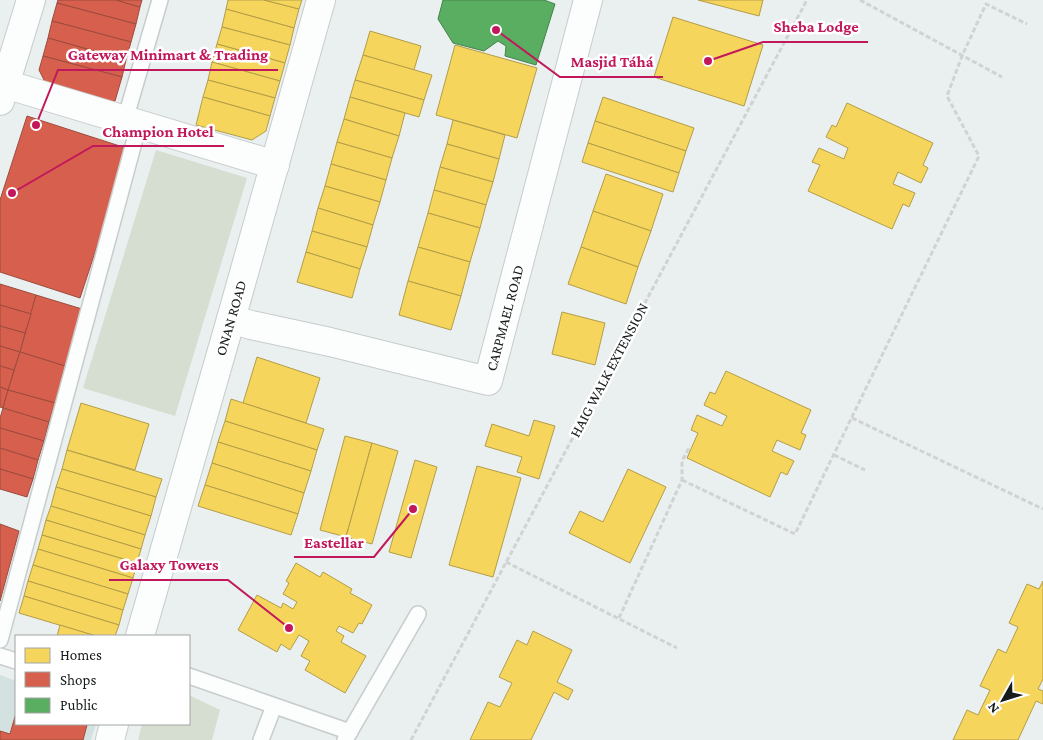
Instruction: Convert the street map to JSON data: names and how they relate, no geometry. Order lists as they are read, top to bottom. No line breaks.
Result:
{"streets":{"street":["ONAN ROAD","CARPMAEL ROAD"],"path":["HAIG WALK EXTENSION"]},"crossings":[["ONAN ROAD","CARPMAEL ROAD"]],"places":["Masjid Táhá","Sheba Lodge","Gateway Minimart & Trading","Champion Hotel","Eastellar","Galaxy Towers"],"legend":["Homes","Shops","Public"],"north":"bottom left"}
